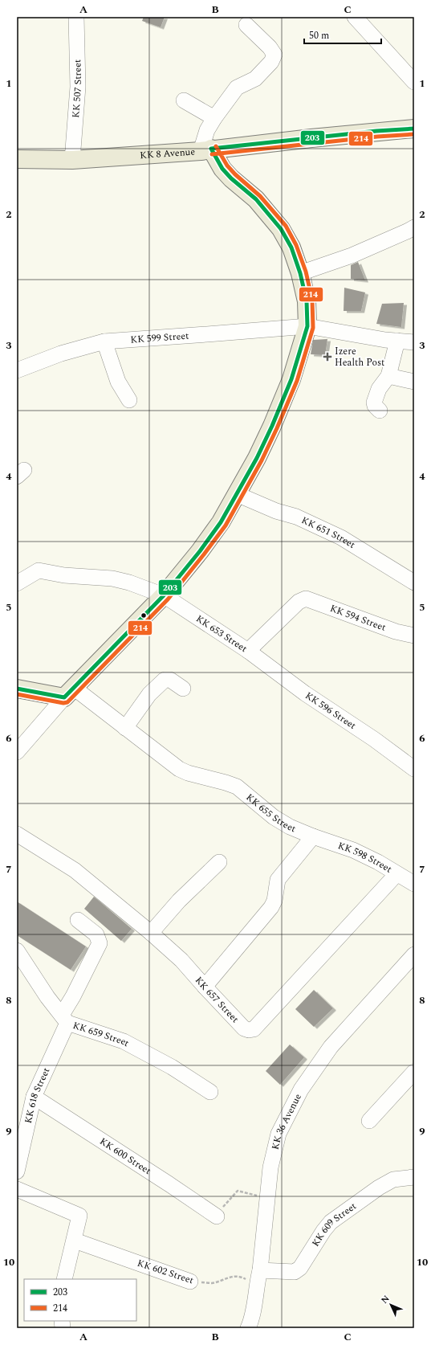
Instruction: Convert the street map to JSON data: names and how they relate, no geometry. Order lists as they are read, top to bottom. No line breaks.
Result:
{"streets":{"main road":["KK 8 Avenue"],"street":["KK 507 Street","KK 599 Street","KK 651 Street","KK 594 Street","KK 653 Street","KK 596 Street","KK 655 Street","KK 598 Street","KK 657 Street","KK 659 Street","KK 618 Street","KK 36 Avenue","KK 600 Street","KK 609 Street","KK 602 Street"]},"crossings":[["KK 507 Street","KK 8 Avenue"],["KK 594 Street","KK 653 Street"],["KK 653 Street","KK 596 Street"],["KK 655 Street","KK 598 Street"],["KK 598 Street","KK 657 Street"],["KK 659 Street","KK 618 Street"],["KK 618 Street","KK 600 Street"],["KK 36 Avenue","KK 609 Street"],["KK 36 Avenue","KK 602 Street"]],"places":{"health":["Izere Health Post"]},"lines":["transit line 203","transit line 214"],"legend":["203","214"],"scale_bar":"50 m","north":"top left","grid":{"columns":["A","B","C"],"rows":["1","2","3","4","5","6","7","8","9","10"]}}
